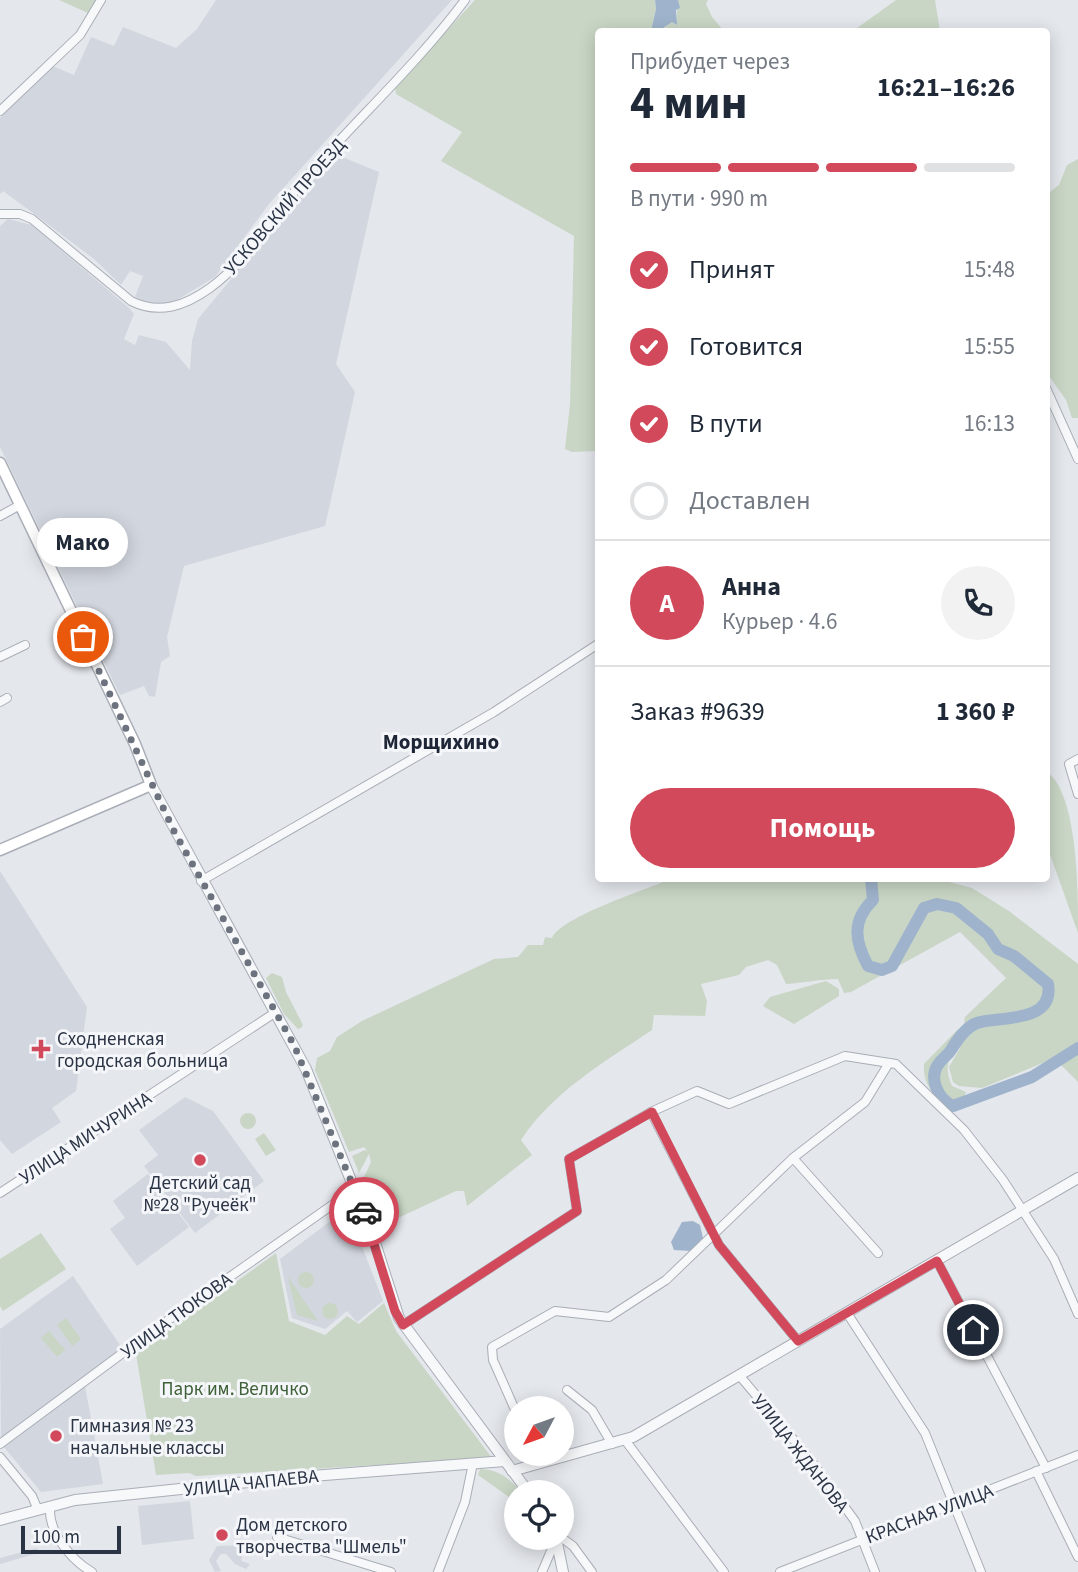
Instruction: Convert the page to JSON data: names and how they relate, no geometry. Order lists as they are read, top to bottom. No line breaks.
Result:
{"streets":{"street":["УСКОВСКИЙ ПРОЕЗД","УЛИЦА МИЧУРИНА","УЛИЦА ТЮКОВА","УЛИЦА ЖДАНОВА","УЛИЦА ЧАПАЕВА","КРАСНАЯ УЛИЦА"]},"crossings":[["УЛИЦА ЖДАНОВА","КРАСНАЯ УЛИЦА"]],"districts":["Морщихино"],"parks":["Парк им. Величко"],"places":{"other":["Мако","Детский сад №28 \"Ручеёк\"","Гимназия № 23 начальные классы","Дом детского творчества \"Шмель\""],"health":["Сходненская городская больница"]},"scale_bar":"100 m","north":"bottom left","page":{"heading":["4 мин","Прибудет через","16:21–16:26"],"panel":["Анна","Курьер · 4.6","Заказ #9639","1 360 ₽"],"bar":"В пути · 990 m","list":[["Принят","15:48"],["Готовится","15:55"],["В пути","16:13"],"Доставлен"],"bubble":"Мако","round":"А","buttons":"Помощь","scale":"100 m"}}
